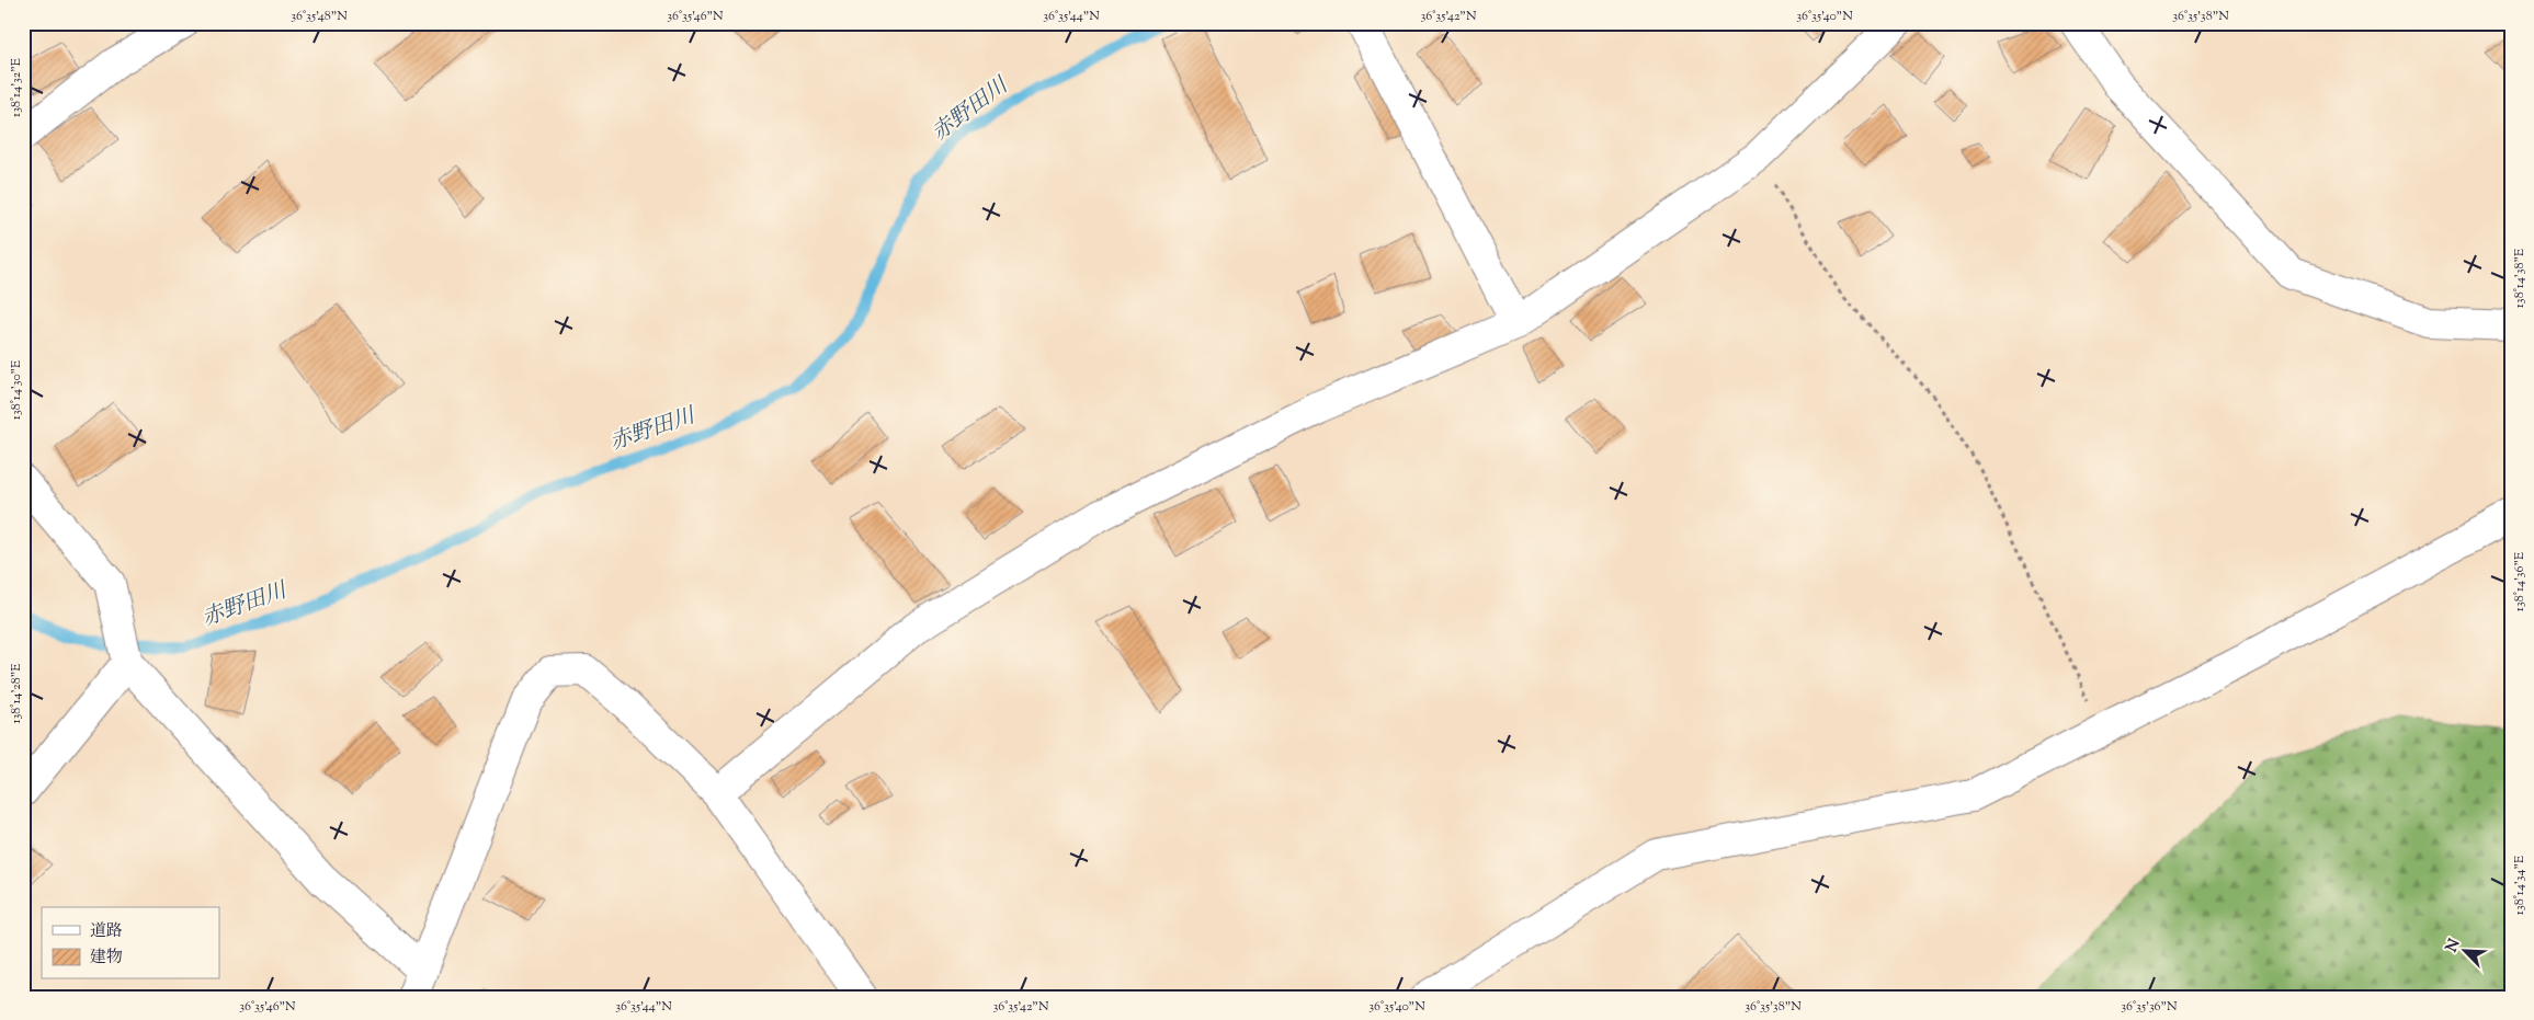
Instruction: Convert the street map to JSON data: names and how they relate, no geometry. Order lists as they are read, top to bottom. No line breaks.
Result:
{"water":["赤野田川"],"legend":["道路","建物"],"north":"top left","coordinates":["36°35'48\"N","36°35'46\"N","36°35'44\"N","36°35'42\"N","36°35'40\"N","36°35'38\"N","138°14'32\"E","138°14'38\"E","138°14'30\"E","138°14'36\"E","138°14'28\"E","138°14'34\"E","36°35'36\"N"]}
